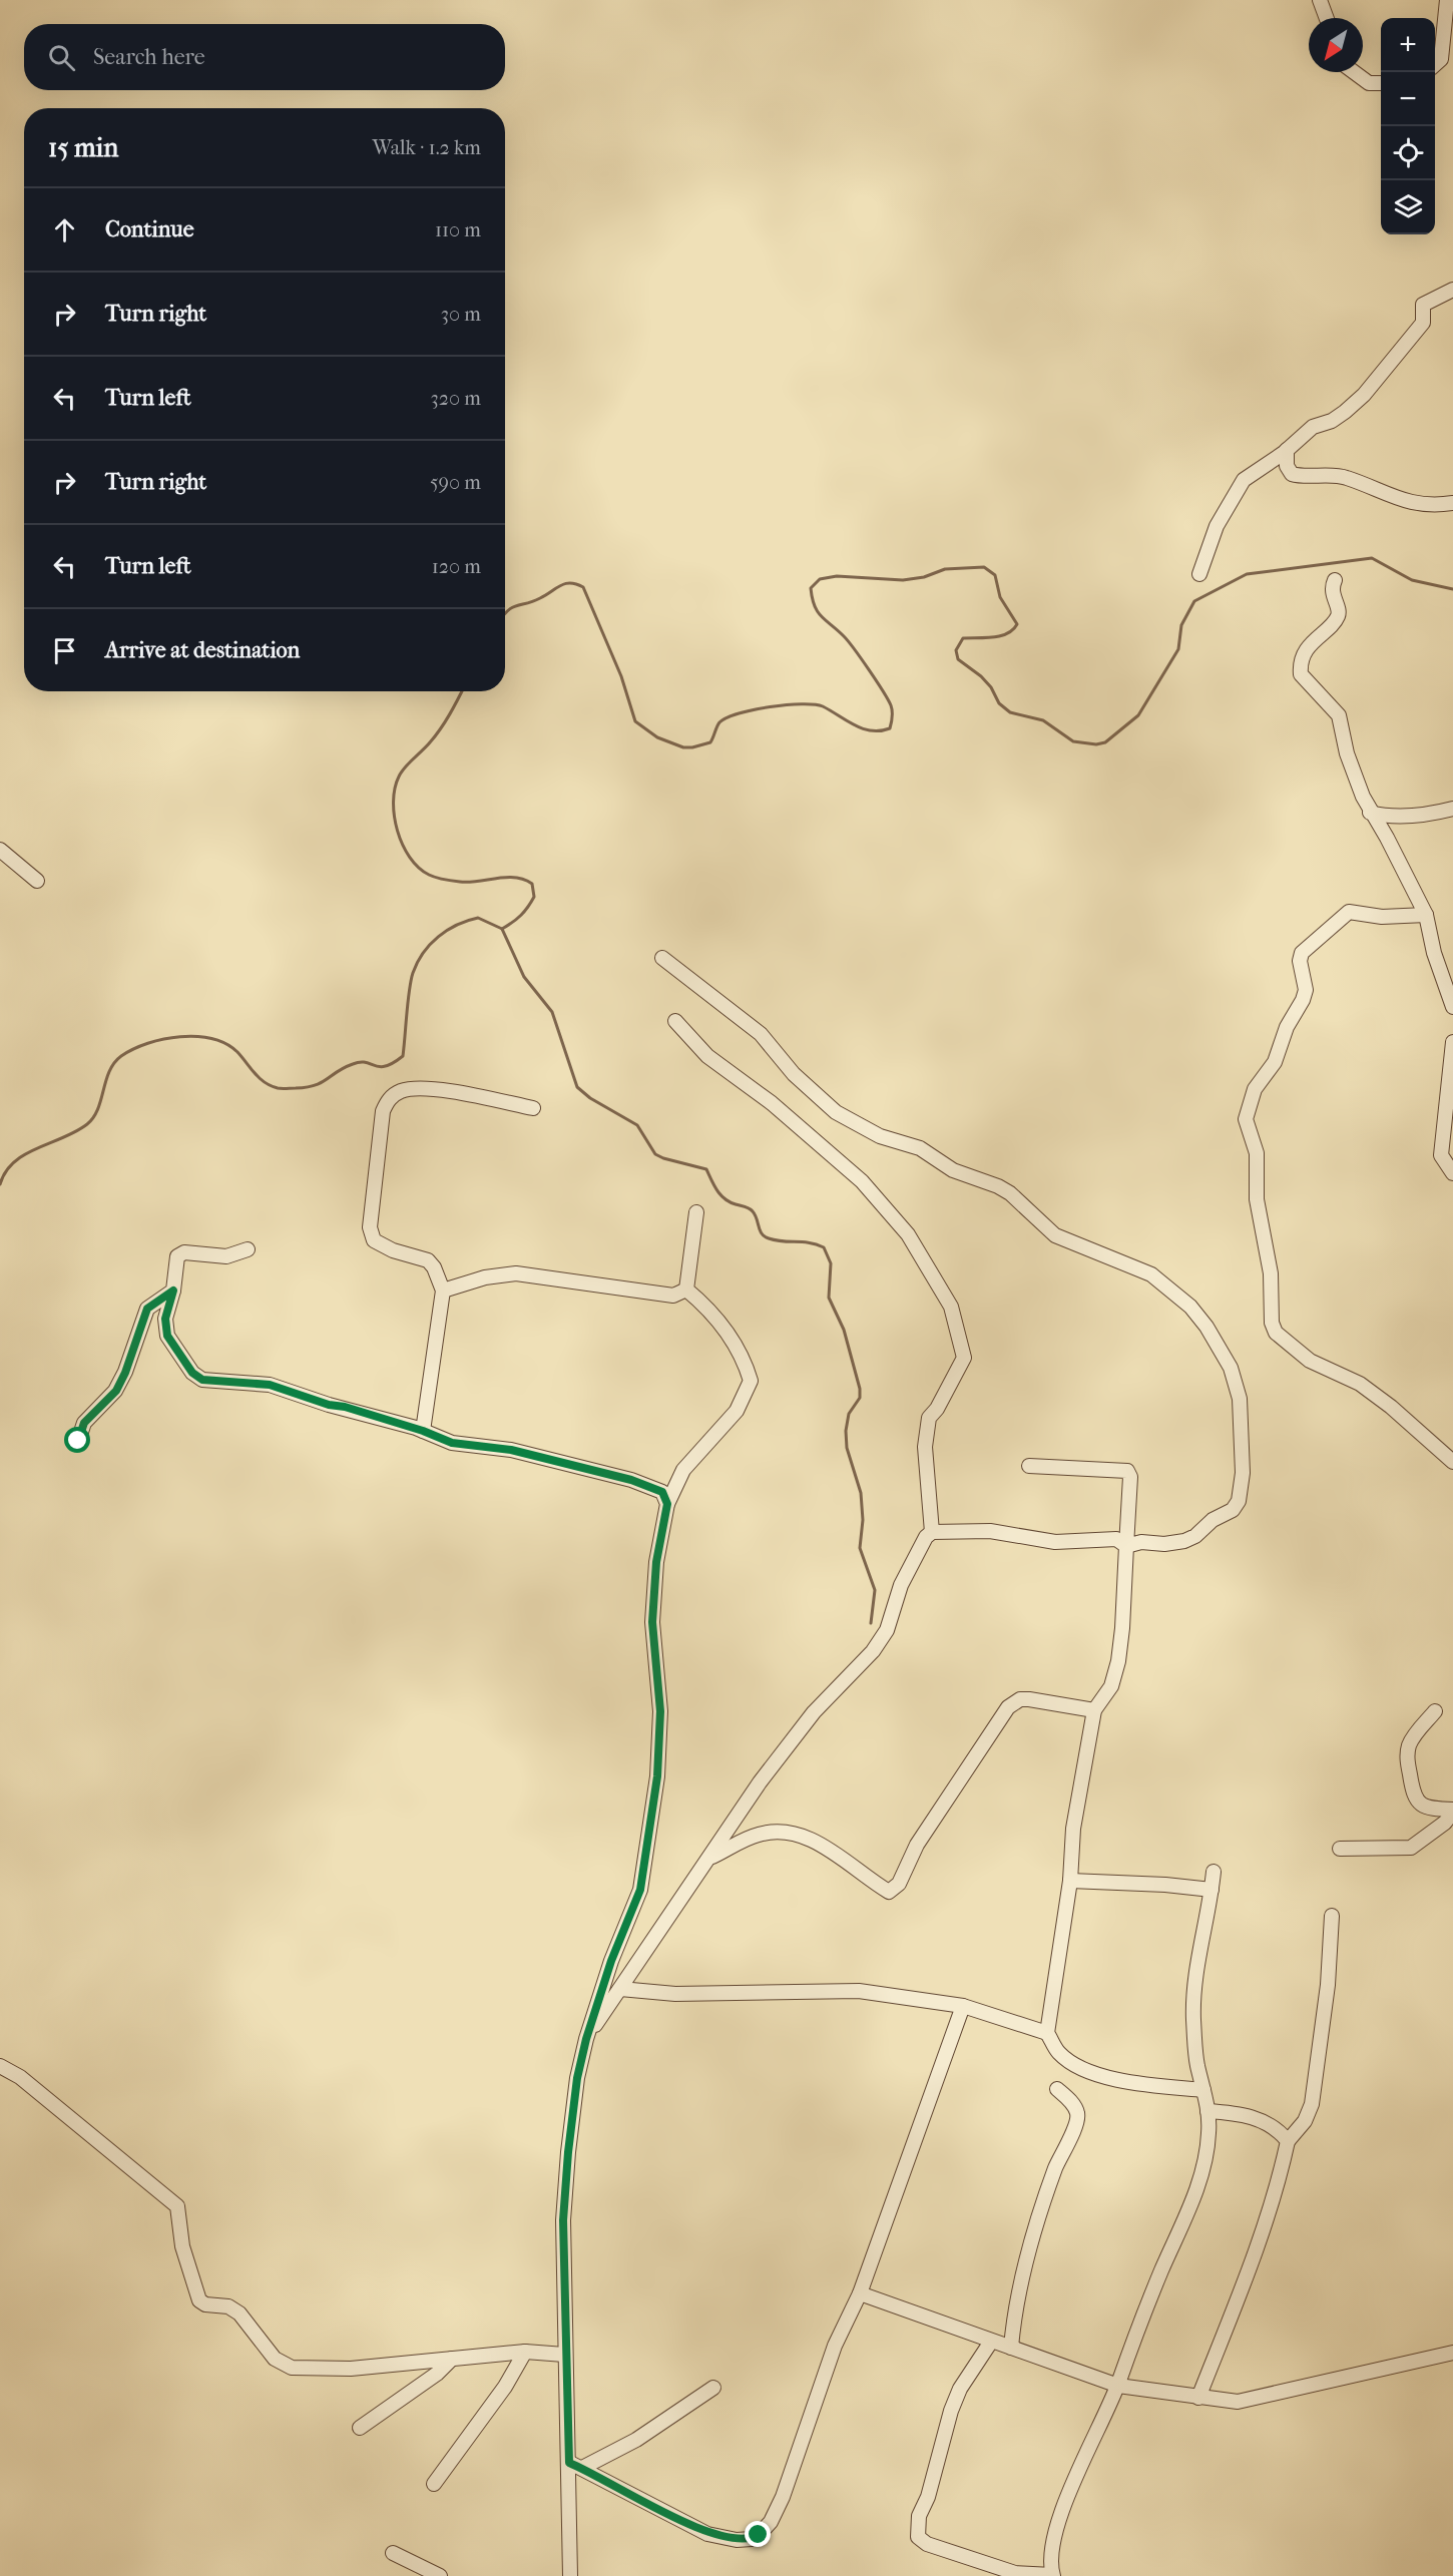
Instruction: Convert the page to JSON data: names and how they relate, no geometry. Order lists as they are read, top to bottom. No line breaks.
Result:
{"north":"bottom left","page":{"map_buttons":["+","−"],"search":"Search here","heading":["15 min","Walk · 1.2 km"],"list":[["Continue","110 m"],["Turn right","30 m"],["Turn left","320 m"],["Turn right","590 m"],["Turn left","120 m"],"Arrive at destination"]}}
